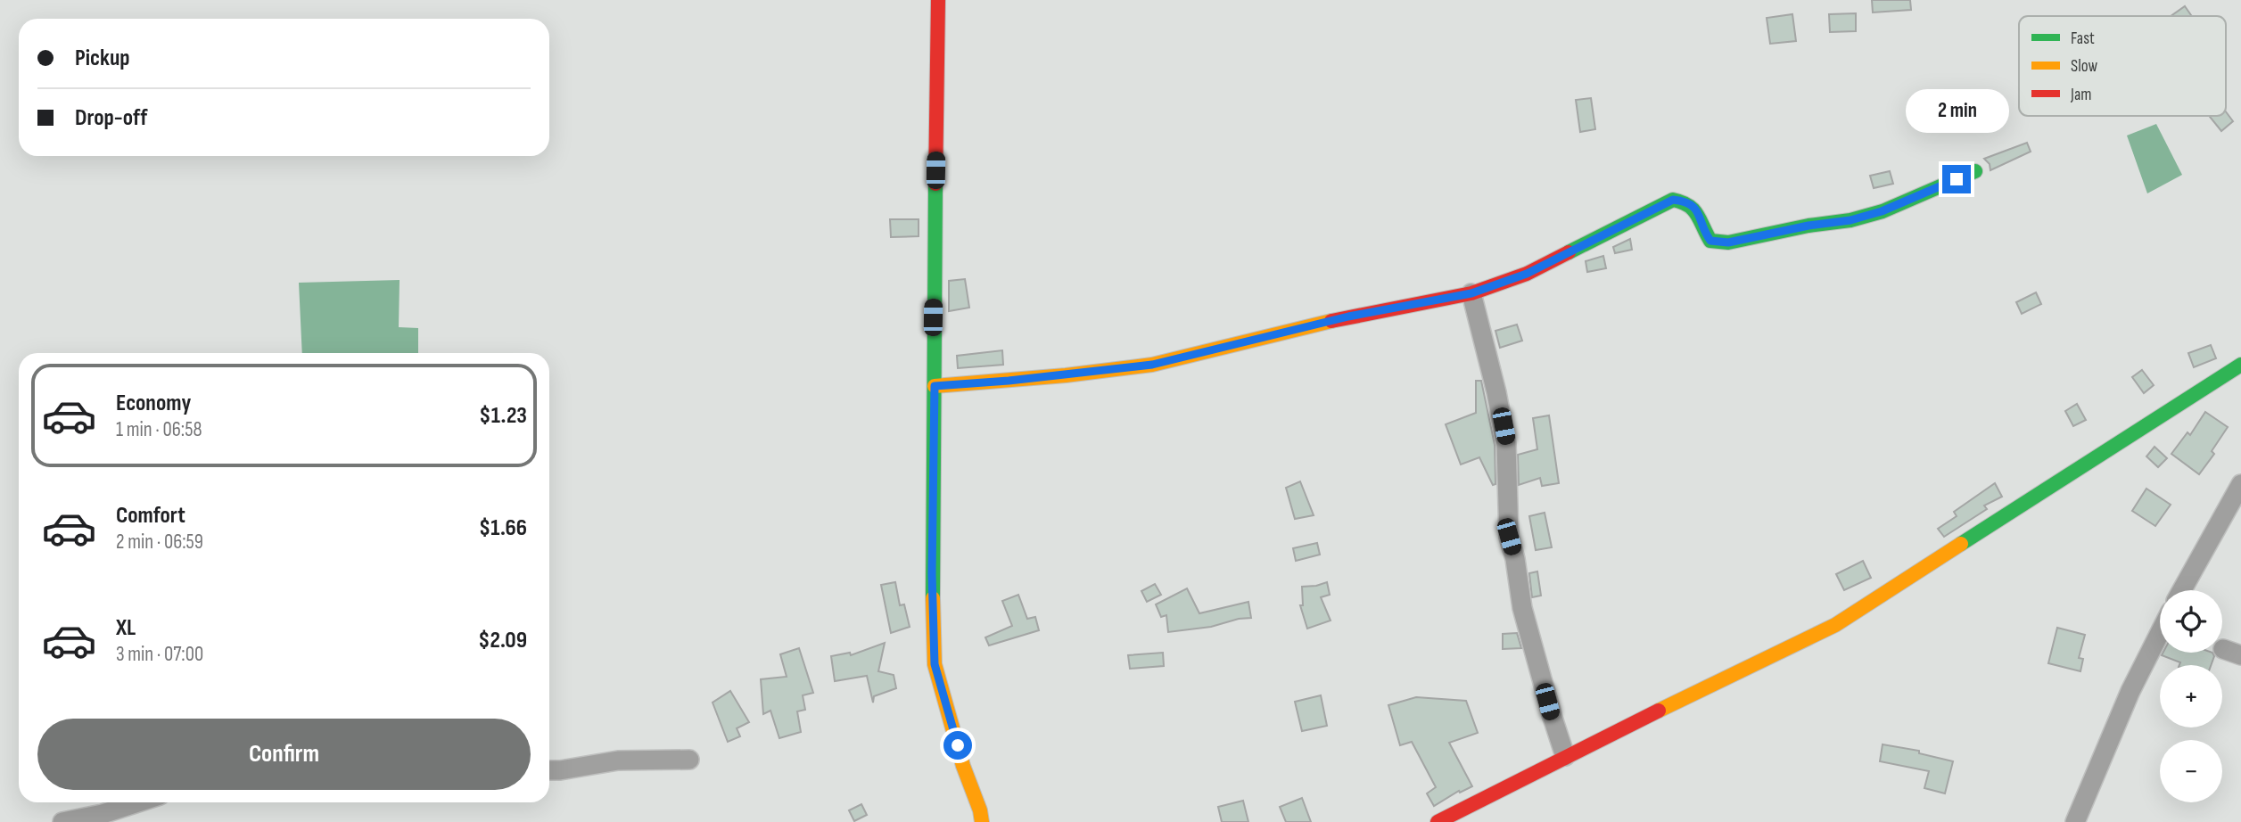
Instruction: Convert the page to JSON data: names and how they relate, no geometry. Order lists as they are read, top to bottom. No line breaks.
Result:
{"legend":["Fast","Slow","Jam"],"page":{"banner":["Pickup","Drop-off"],"bubble":"2 min","list":[{"name":"Economy","note":"1 min · 06:58","value":"$1.23"},{"name":"Comfort","note":"2 min · 06:59","value":"$1.66"},{"name":"XL","note":"3 min · 07:00","value":"$2.09"}],"map_buttons":["+","−"],"buttons":"Confirm"}}
